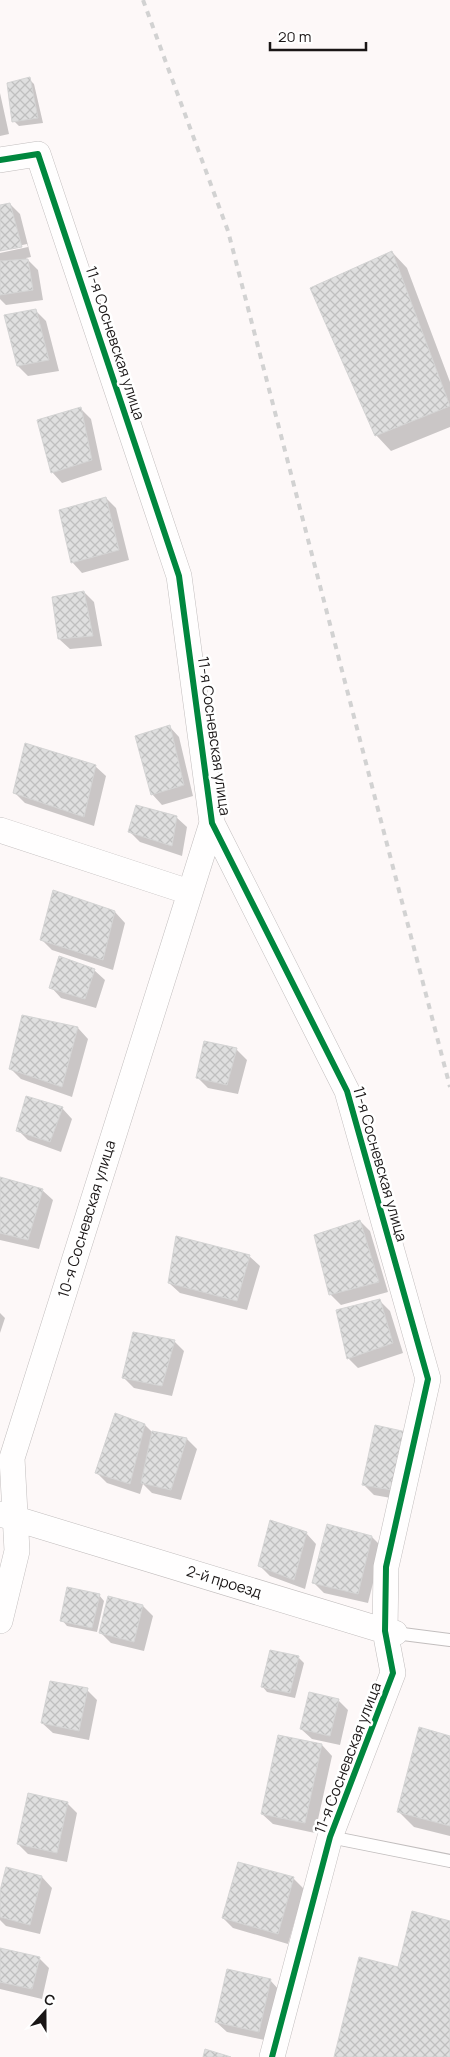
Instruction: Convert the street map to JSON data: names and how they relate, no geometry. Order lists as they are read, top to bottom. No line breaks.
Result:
{"streets":{"street":["11-я Сосневская улица","10-я Сосневская улица","2-й проезд"]},"crossings":[["11-я Сосневская улица","10-я Сосневская улица"],["11-я Сосневская улица","2-й проезд"],["10-я Сосневская улица","2-й проезд"]],"scale_bar":"20 m","north":"top"}
